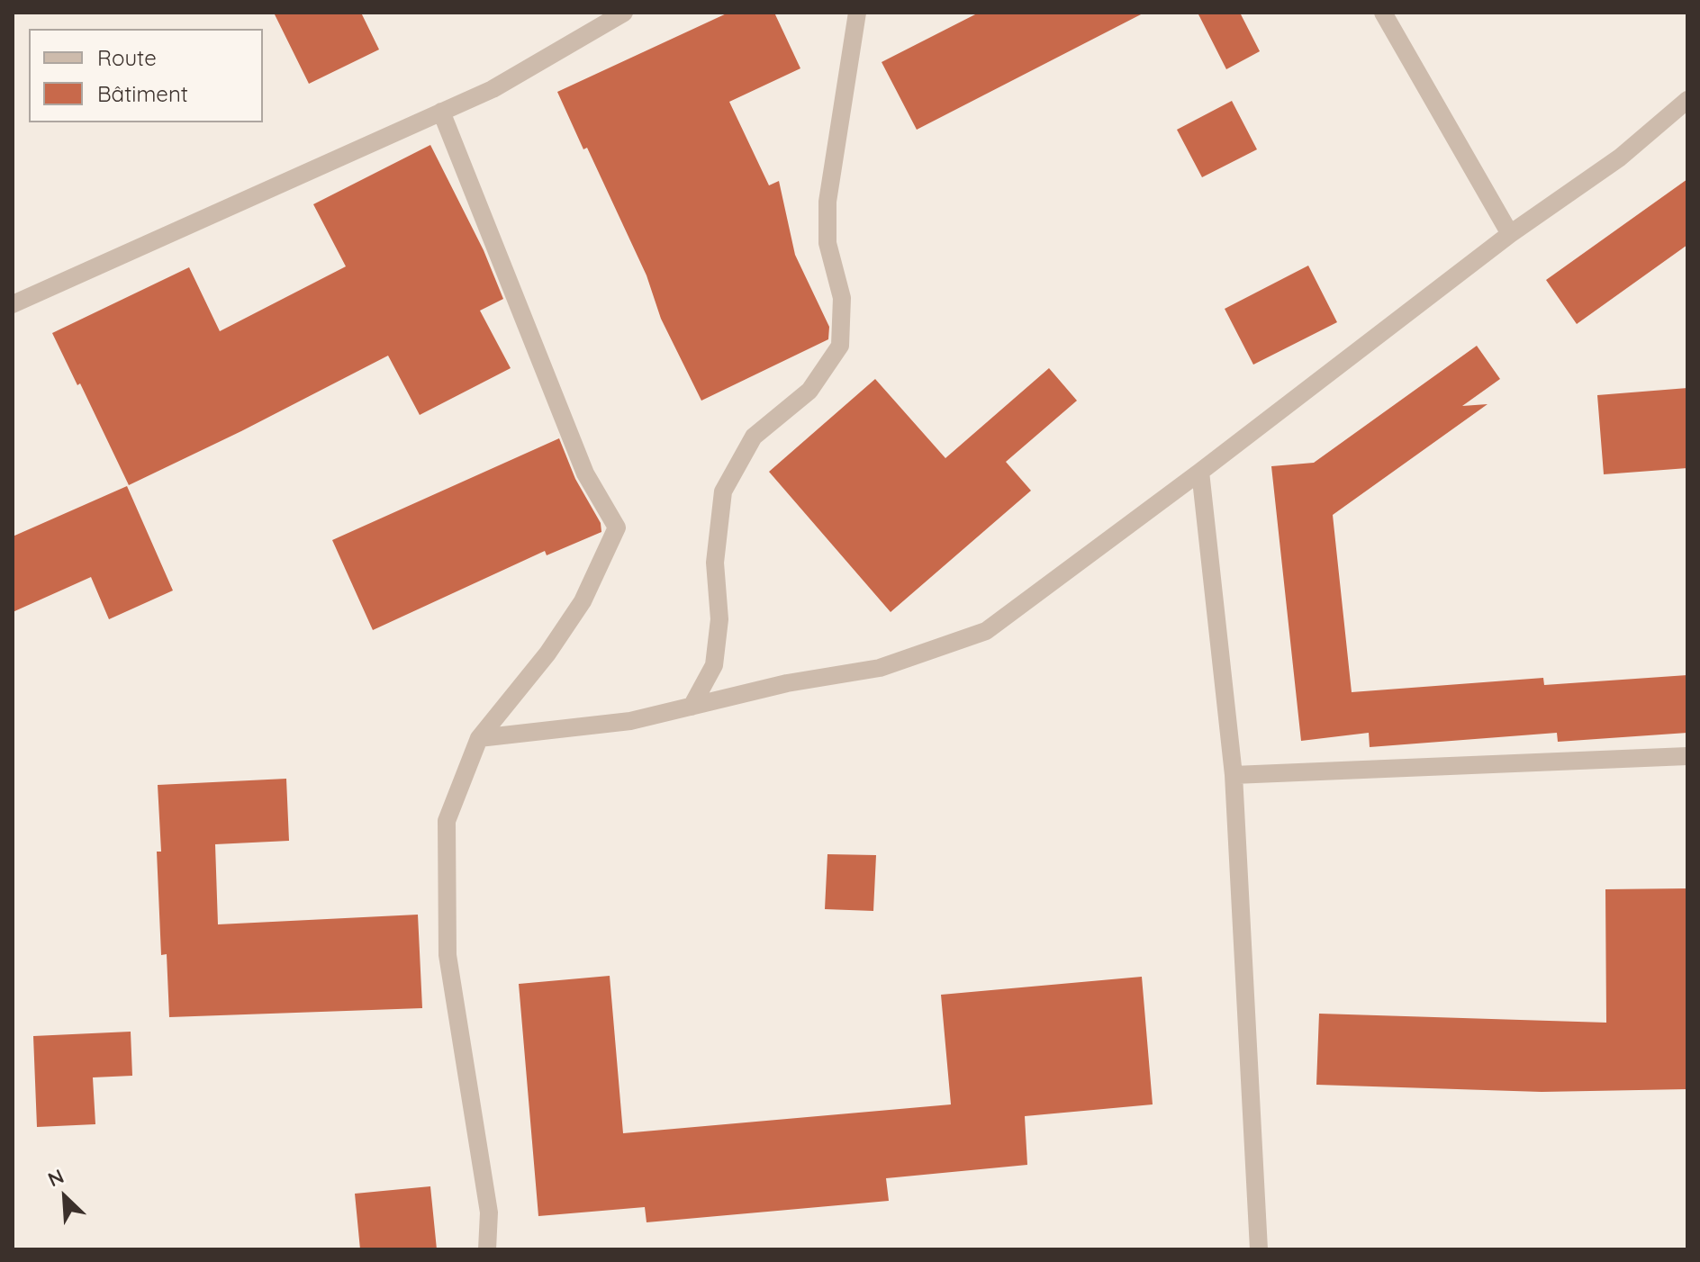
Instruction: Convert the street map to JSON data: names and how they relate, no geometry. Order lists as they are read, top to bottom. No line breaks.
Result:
{"legend":["Route","Bâtiment"],"north":"top left"}
